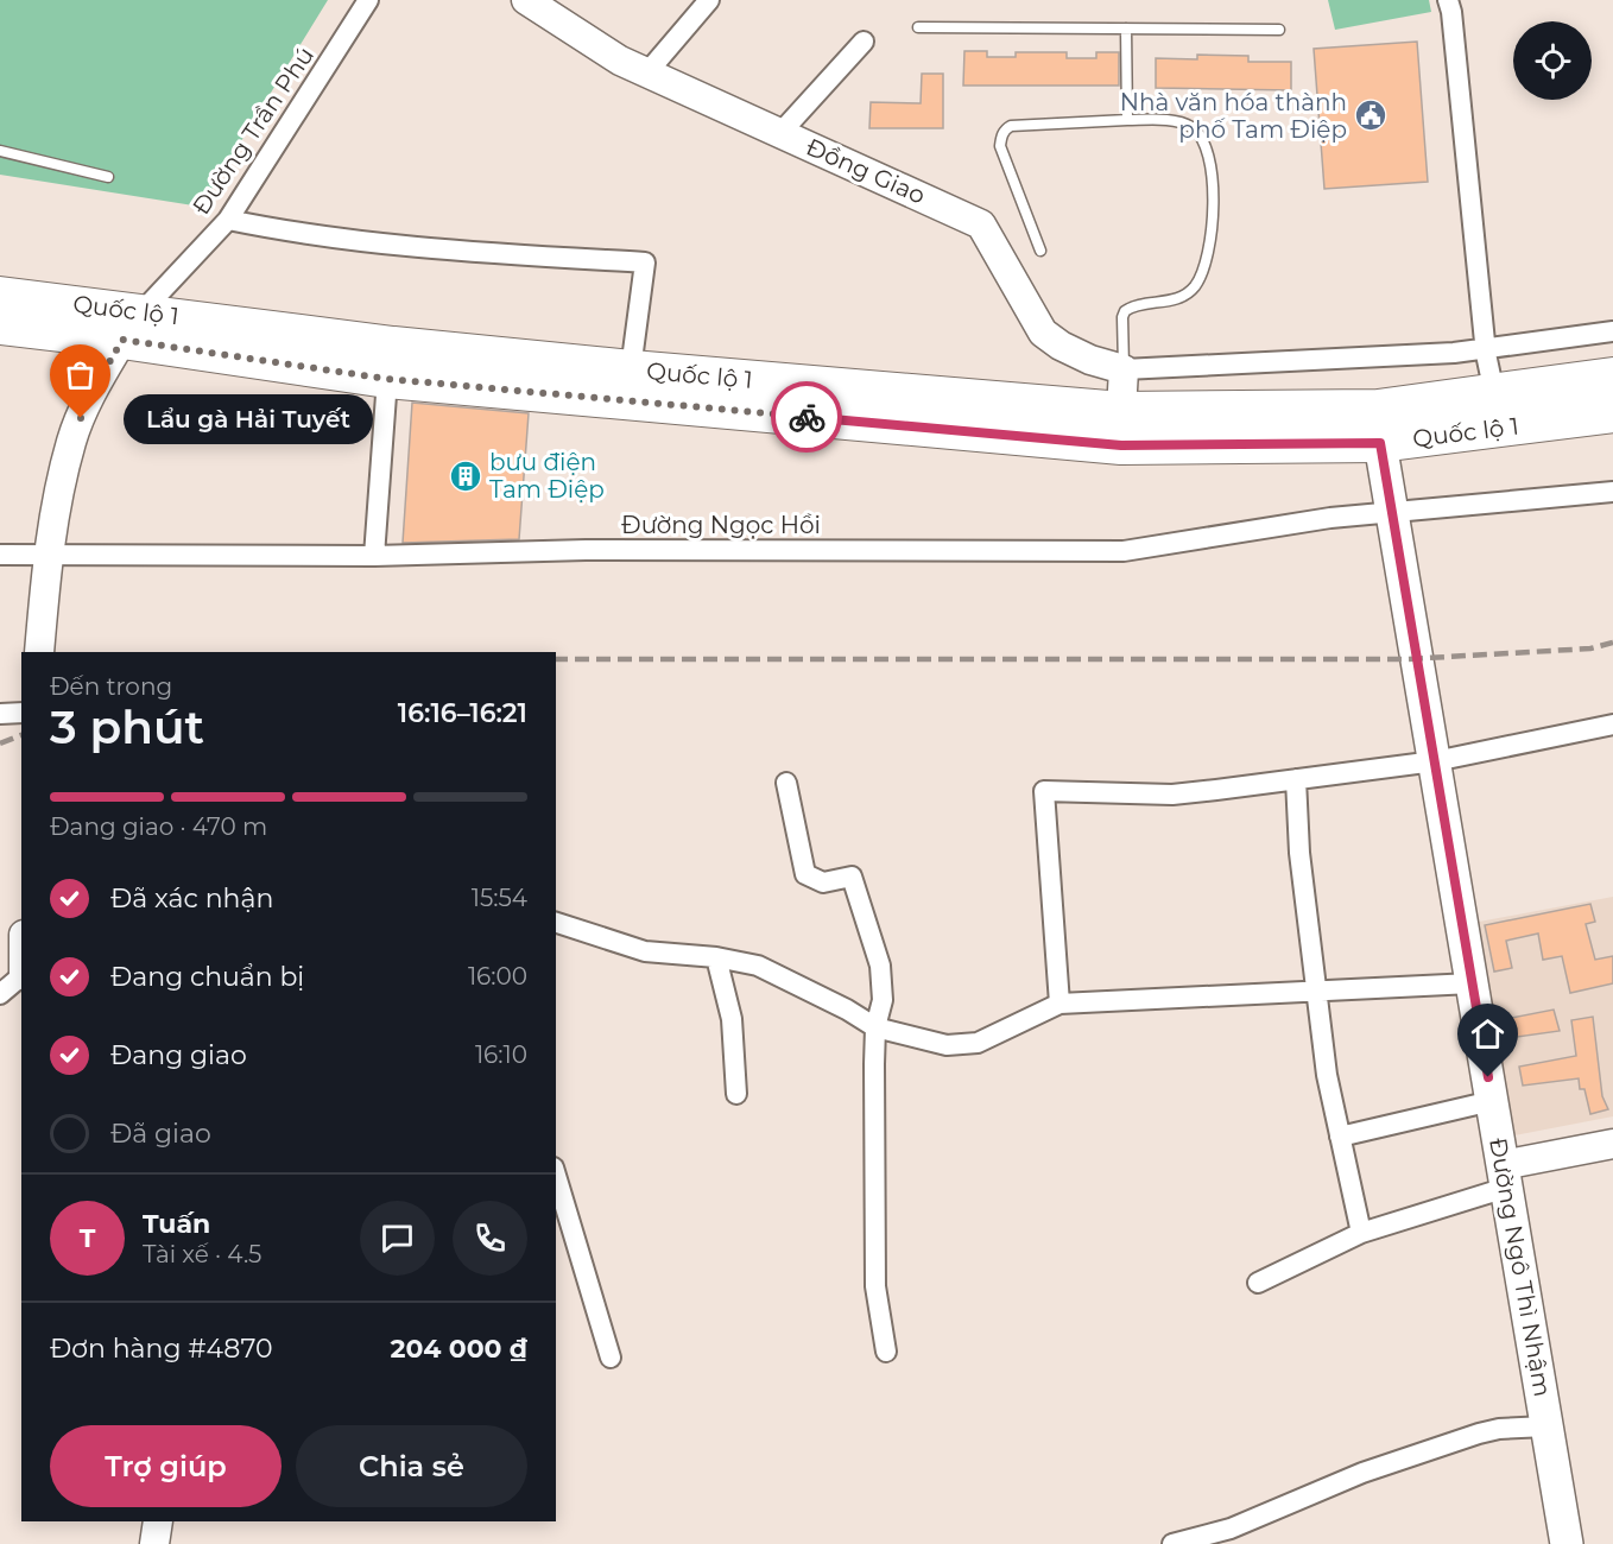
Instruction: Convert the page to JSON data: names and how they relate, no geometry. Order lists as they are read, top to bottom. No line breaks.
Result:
{"streets":{"highway":["Quốc lộ 1"],"main road":["Đồng Giao","Đường Ngô Thì Nhậm"],"street":["Đường Trần Phú","Đường Ngọc Hồi"]},"crossings":[["Đường Trần Phú","Quốc lộ 1"],["Quốc lộ 1","Đường Ngô Thì Nhậm"],["Đường Ngọc Hồi","Đường Ngô Thì Nhậm"]],"places":{"public building":["Nhà văn hóa thành phố Tam Điệp"],"other":["Lẩu gà Hải Tuyết"],"building":["bưu điện Tam Điệp"]},"page":{"bubble":"Lẩu gà Hải Tuyết","heading":["3 phút","Đến trong","16:16–16:21"],"panel":["Tuấn","Tài xế · 4.5","Đơn hàng #4870","204 000 ₫"],"bar":"Đang giao · 470 m","list":[["Đã xác nhận","15:54"],["Đang chuẩn bị","16:00"],["Đang giao","16:10"],"Đã giao"],"round":"T","buttons":["Trợ giúp","Chia sẻ"]}}
